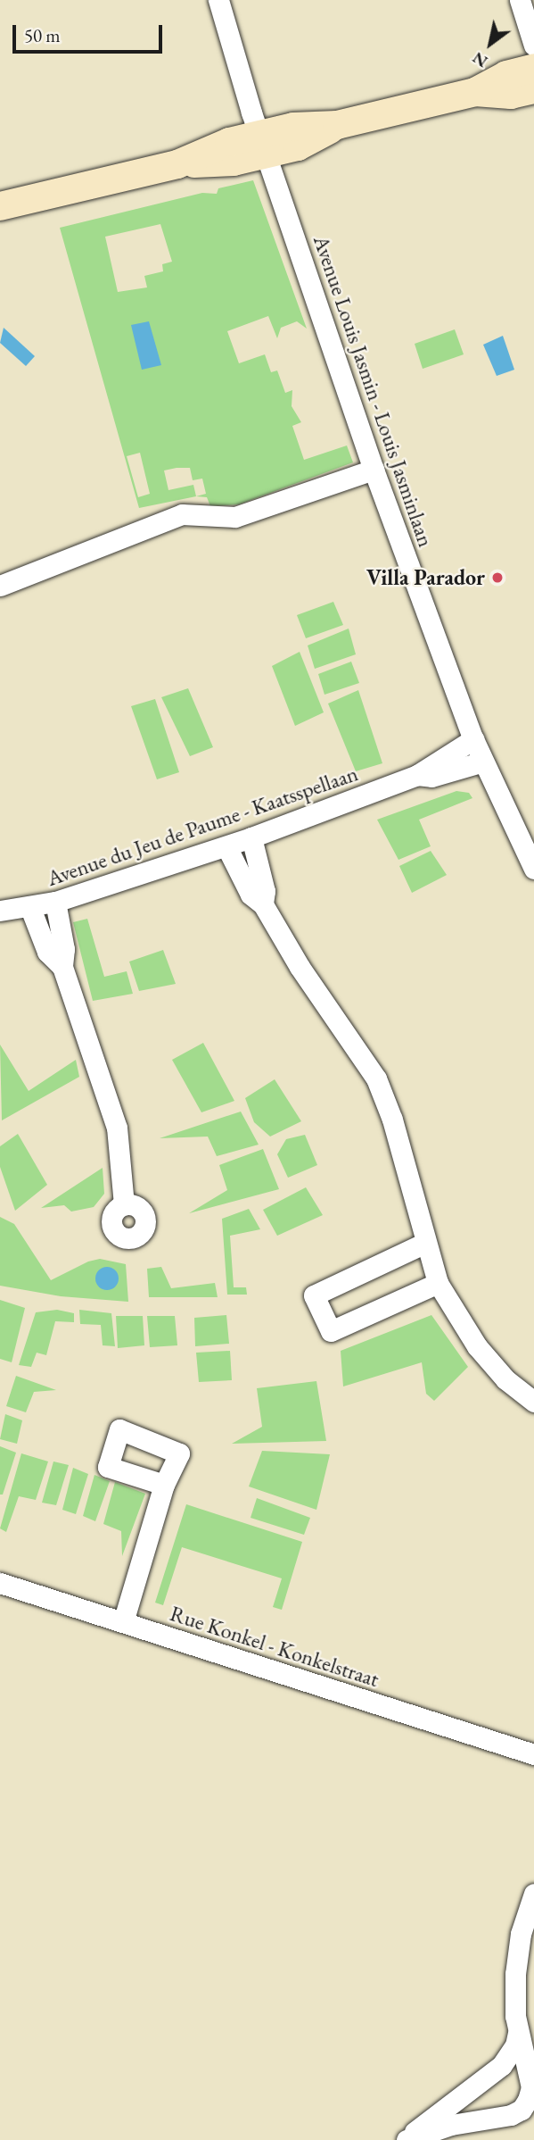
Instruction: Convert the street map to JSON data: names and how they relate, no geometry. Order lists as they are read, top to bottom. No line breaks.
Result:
{"streets":{"street":["Avenue Louis Jasmin - Louis Jasminlaan","Avenue du Jeu de Paume - Kaatsspellaan","Rue Konkel - Konkelstraat"]},"crossings":[["Avenue Louis Jasmin - Louis Jasminlaan","Avenue du Jeu de Paume - Kaatsspellaan"]],"places":["Villa Parador"],"scale_bar":"50 m","north":"bottom left"}
